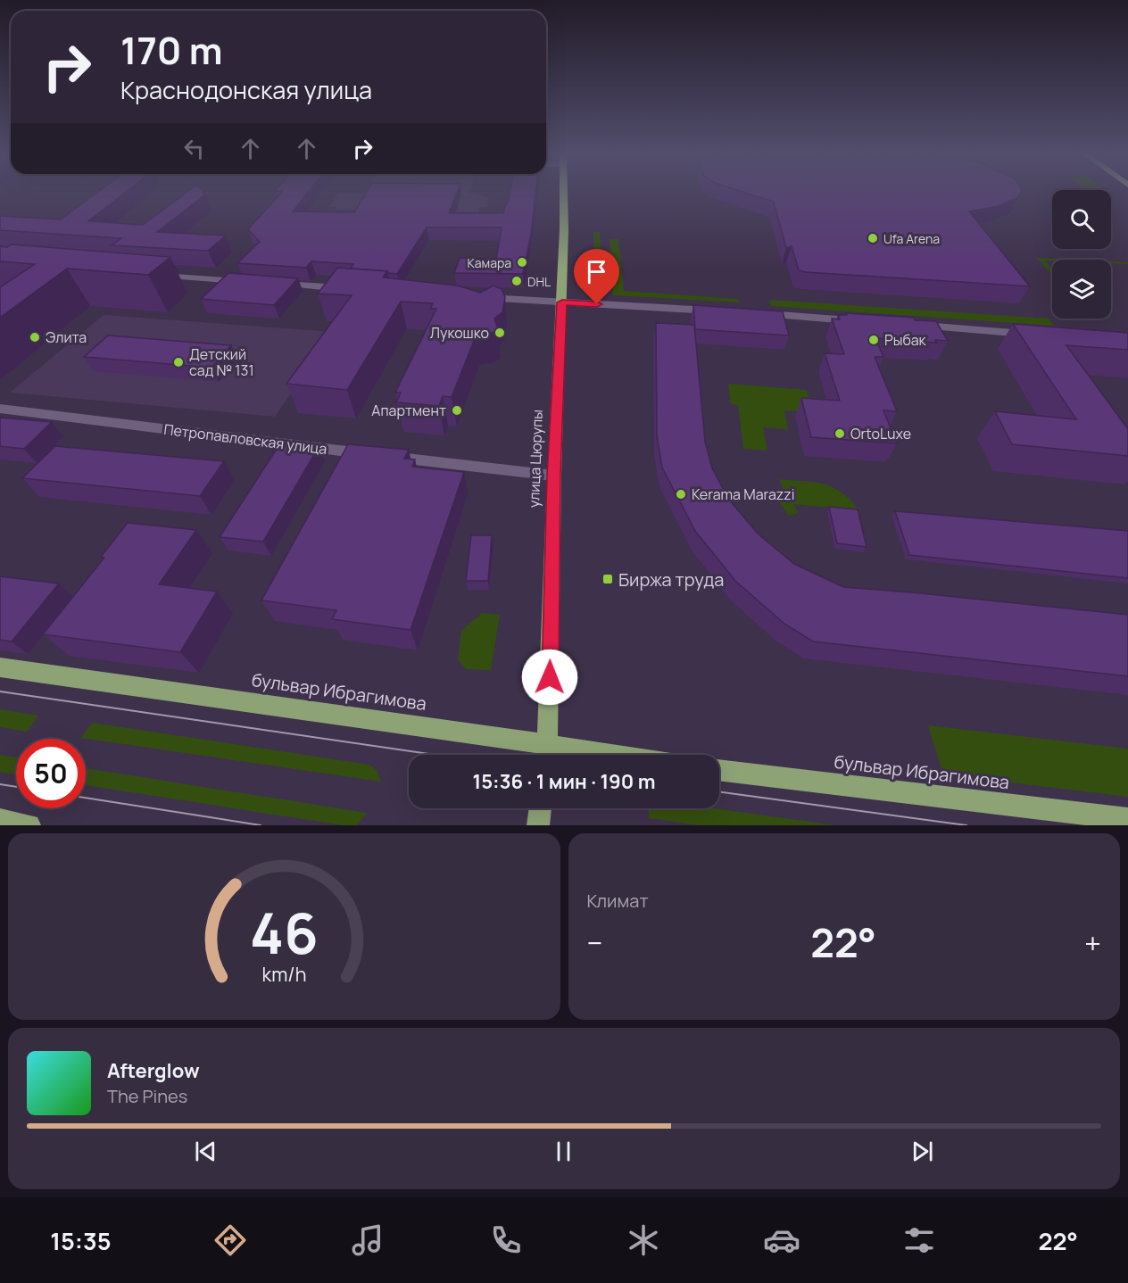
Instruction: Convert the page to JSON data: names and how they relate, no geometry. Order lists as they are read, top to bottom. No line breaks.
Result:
{"streets":{"main road":["улица Цюрупы","бульвар Ибрагимова"],"street":["Петропавловская улица"]},"crossings":[["Петропавловская улица","улица Цюрупы"]],"places":{"other":["Ufa Arena","Камара","DHL","Лукошко","Элита","Рыбак","Детский сад № 131","Апартмент","OrtoLuxe","Kerama Marazzi"],"transit":["Биржа труда"]},"page":{"turn":["170 m","Краснодонская улица"],"limit":"50","trip":"15:36 · 1 мин · 190 m","tile":"Климат","heat":["−","22°","+"],"song":["Afterglow","The Pines"],"tabs":["15:35","22°"],"gauge":["46","km/h"]}}
